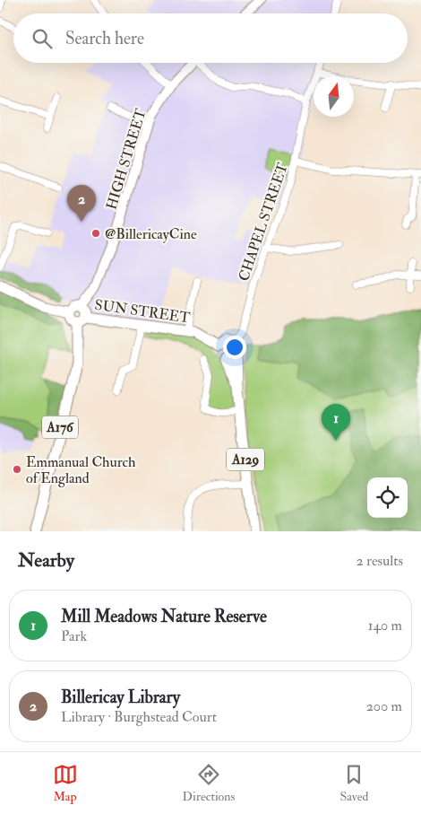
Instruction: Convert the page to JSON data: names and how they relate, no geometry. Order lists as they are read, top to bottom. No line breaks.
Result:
{"streets":{"main road":["HIGH STREET","SUN STREET","A176","A129"],"street":["CHAPEL STREET"]},"crossings":[["HIGH STREET","SUN STREET"],["HIGH STREET","A176"],["CHAPEL STREET","SUN STREET"],["CHAPEL STREET","A129"],["SUN STREET","A176"],["SUN STREET","A129"]],"places":["@BillericayCine","Emmanual Church of England"],"north":"top","page":{"search":"Search here","pins":["2","1"],"heading":["Nearby","2 results"],"list":[{"mark":"1","name":"Mill Meadows Nature Reserve","note":"Park","value":"140 m"},{"mark":"2","name":"Billericay Library","note":"Library · Burghstead Court","value":"200 m"}],"nav":["Map","Directions","Saved"]}}
